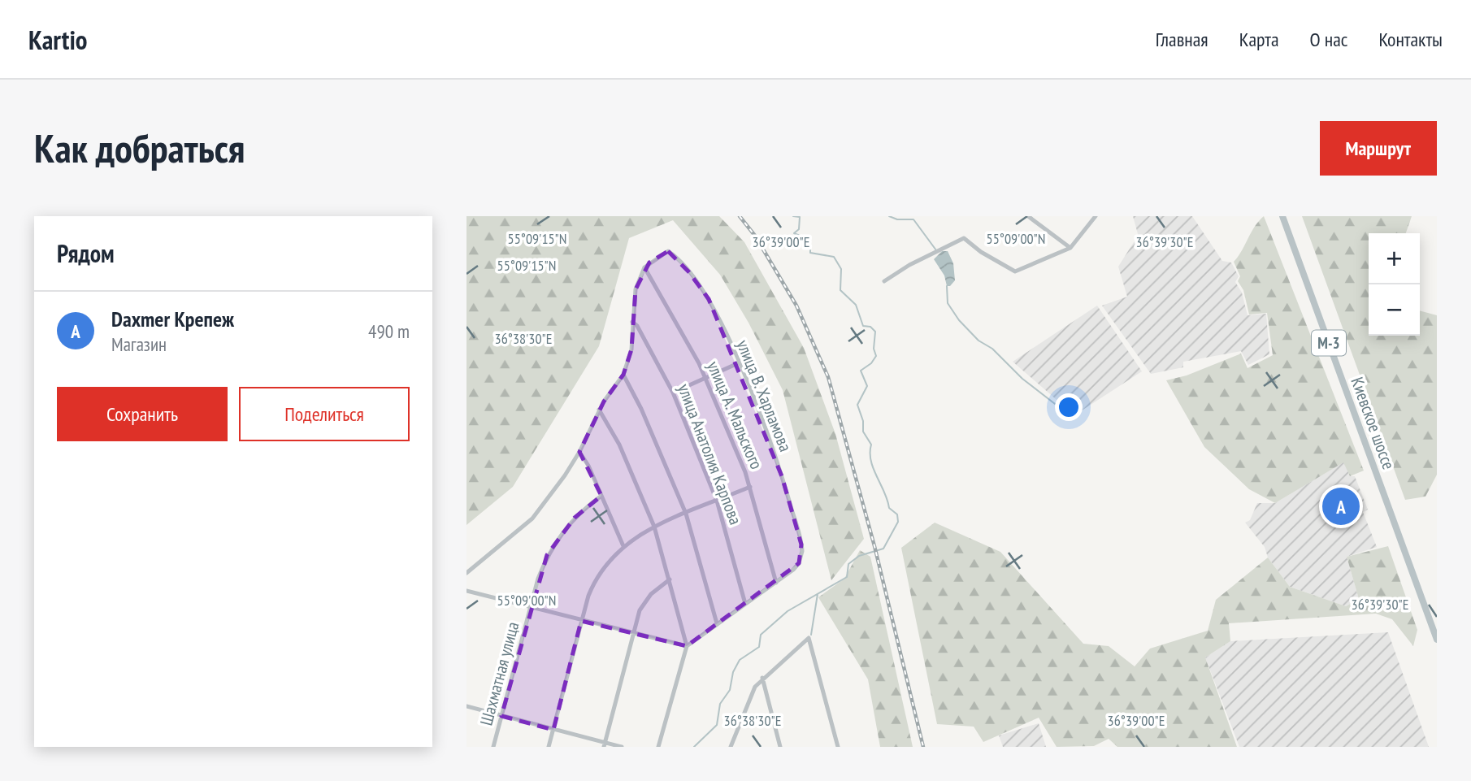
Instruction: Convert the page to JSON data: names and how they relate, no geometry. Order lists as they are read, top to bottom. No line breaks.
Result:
{"streets":{"highway":["М-3","Киевское шоссе"],"street":["улица В. Харламова","улица А. Мальского","улица Анатолия Карпова","Шахматная улица"]},"crossings":[["улица В. Харламова","улица А. Мальского"],["улица В. Харламова","улица Анатолия Карпова"]],"page":{"header":"Kartio","nav":["Главная","Карта","О нас","Контакты"],"buttons":["Маршрут",["Сохранить","Поделиться"]],"title":"Как добраться","heading":"Рядом","map_buttons":["+","−"],"list":[{"mark":"A","name":"Daxmer Крепеж","note":"Магазин","value":"490 m"}],"pins":"A"},"coordinates":["55°09'15\"N","55°09'00\"N","36°39'30\"E","36°39'00\"E","36°38'30\"E"]}
